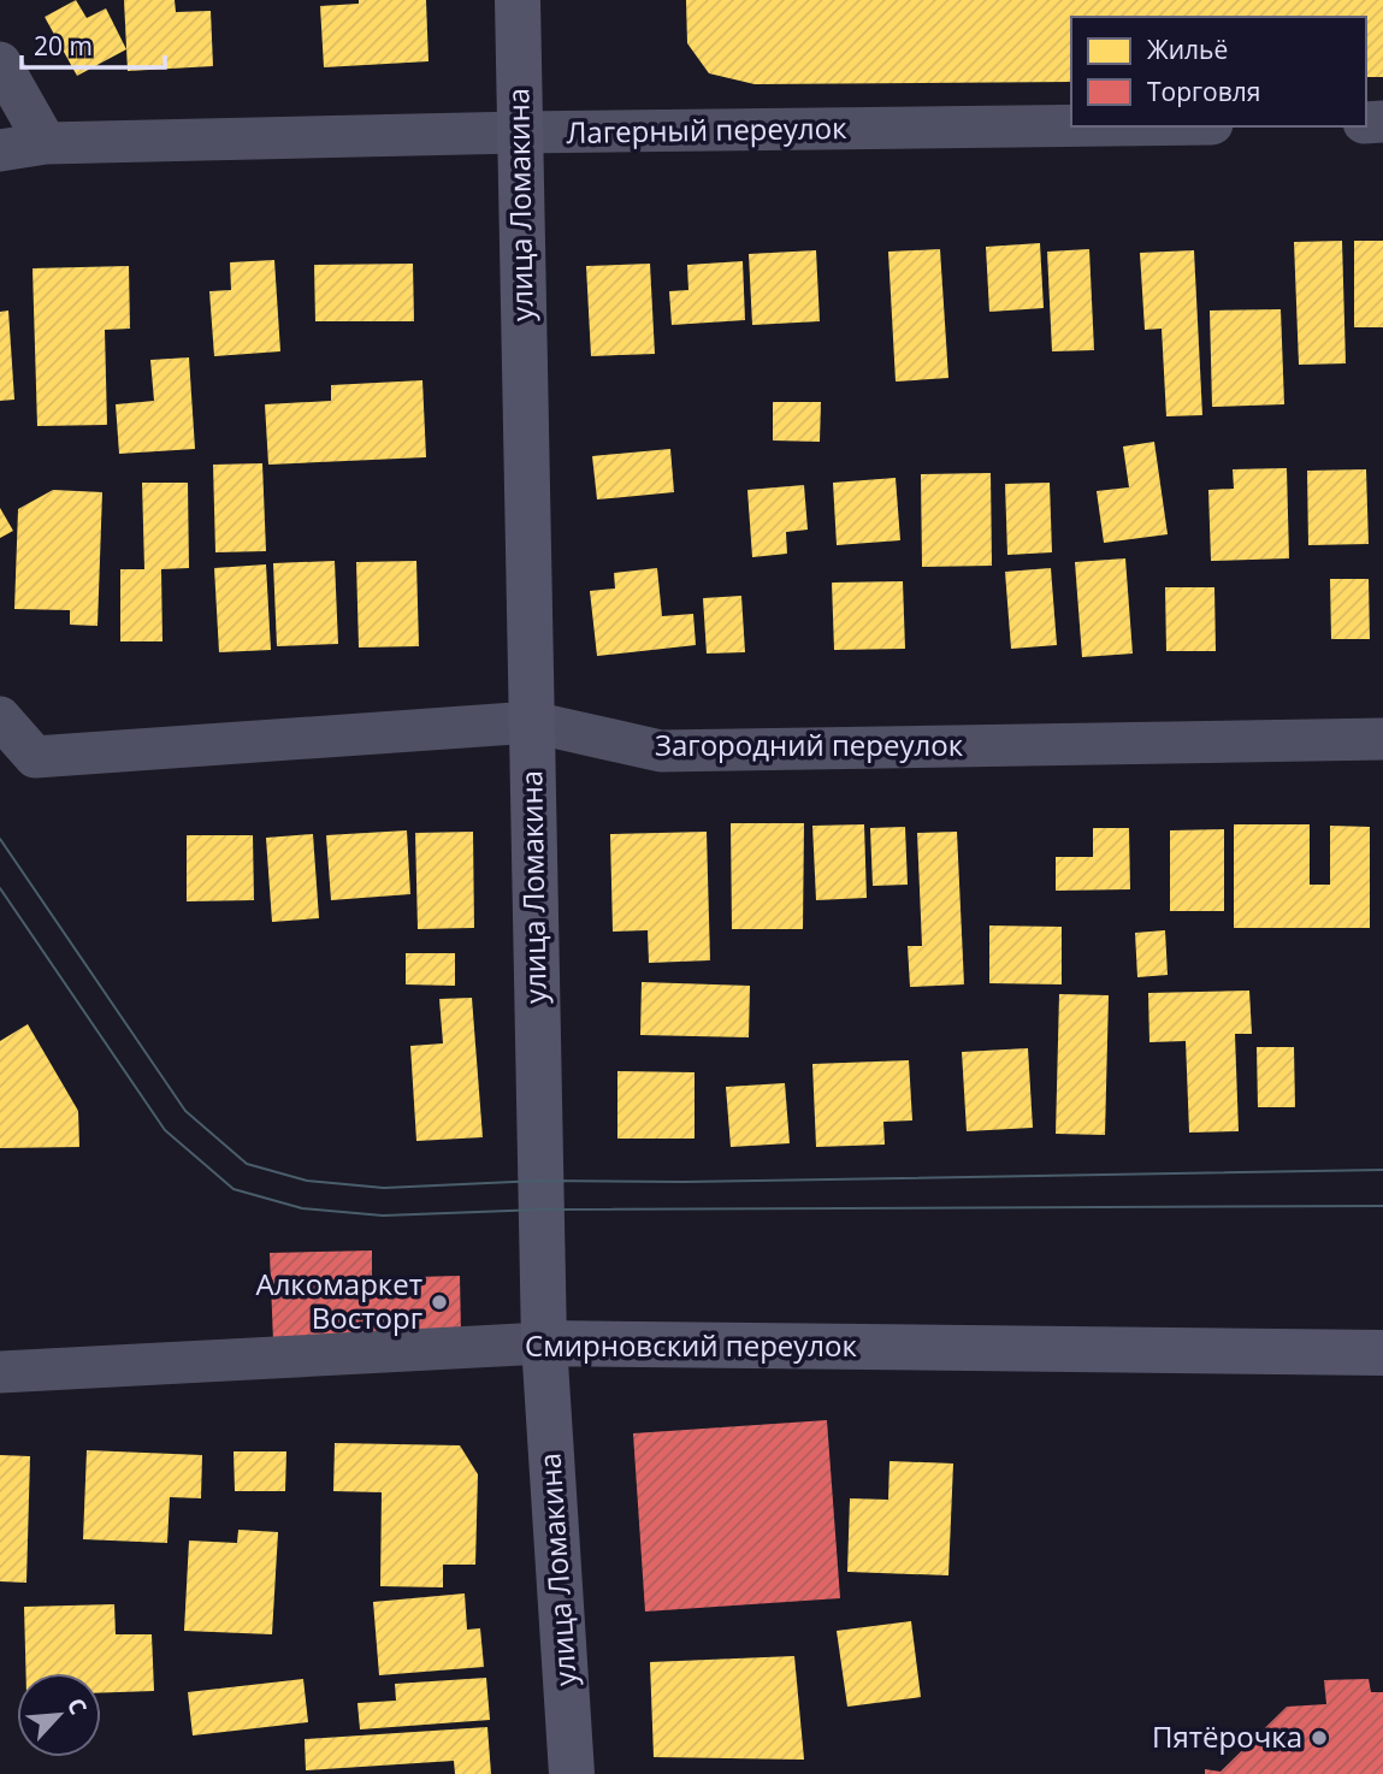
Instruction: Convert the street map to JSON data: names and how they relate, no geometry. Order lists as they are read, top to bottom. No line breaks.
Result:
{"streets":{"main road":["улица Ломакина","Смирновский переулок"],"street":["Лагерный переулок","Загородний переулок"]},"crossings":[["Лагерный переулок","улица Ломакина"],["улица Ломакина","Загородний переулок"],["улица Ломакина","Смирновский переулок"]],"places":["Алкомаркет Восторг","Пятёрочка"],"legend":["Жильё","Торговля"],"scale_bar":"20 m","north":"top right"}
